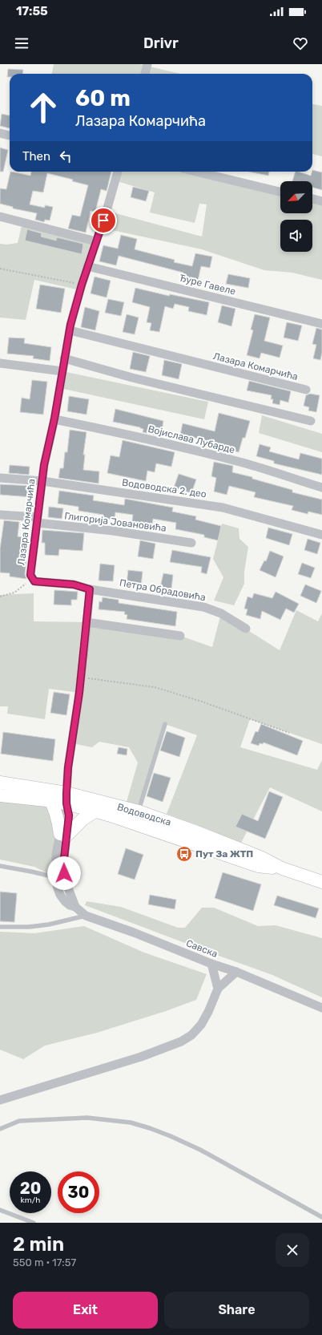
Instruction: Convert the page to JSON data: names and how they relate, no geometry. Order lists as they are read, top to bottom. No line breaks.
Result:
{"streets":{"main road":["Водоводска"],"street":["Ђуре Гавеле","Лазара Комарчића","Војислава Лубарде","Водоводска 2. део","Глигорија Јовановића","Петра Обрадовића","Савска"]},"crossings":[["Ђуре Гавеле","Лазара Комарчића"],["Лазара Комарчића","Војислава Лубарде"],["Лазара Комарчића","Водоводска 2. део"],["Лазара Комарчића","Глигорија Јовановића"],["Лазара Комарчића","Петра Обрадовића"],["Водоводска","Савска"]],"places":{"bus stop":["Пут За ЖТП"]},"north":"bottom left","page":{"status":"17:55","header":"Drivr","turn":["60 m","Лазара Комарчића"],"then":"Then","speed":"20 km/h","limit":"30","heading":["2 min","550 m · 17:57"],"buttons":["Exit","Share"]}}
